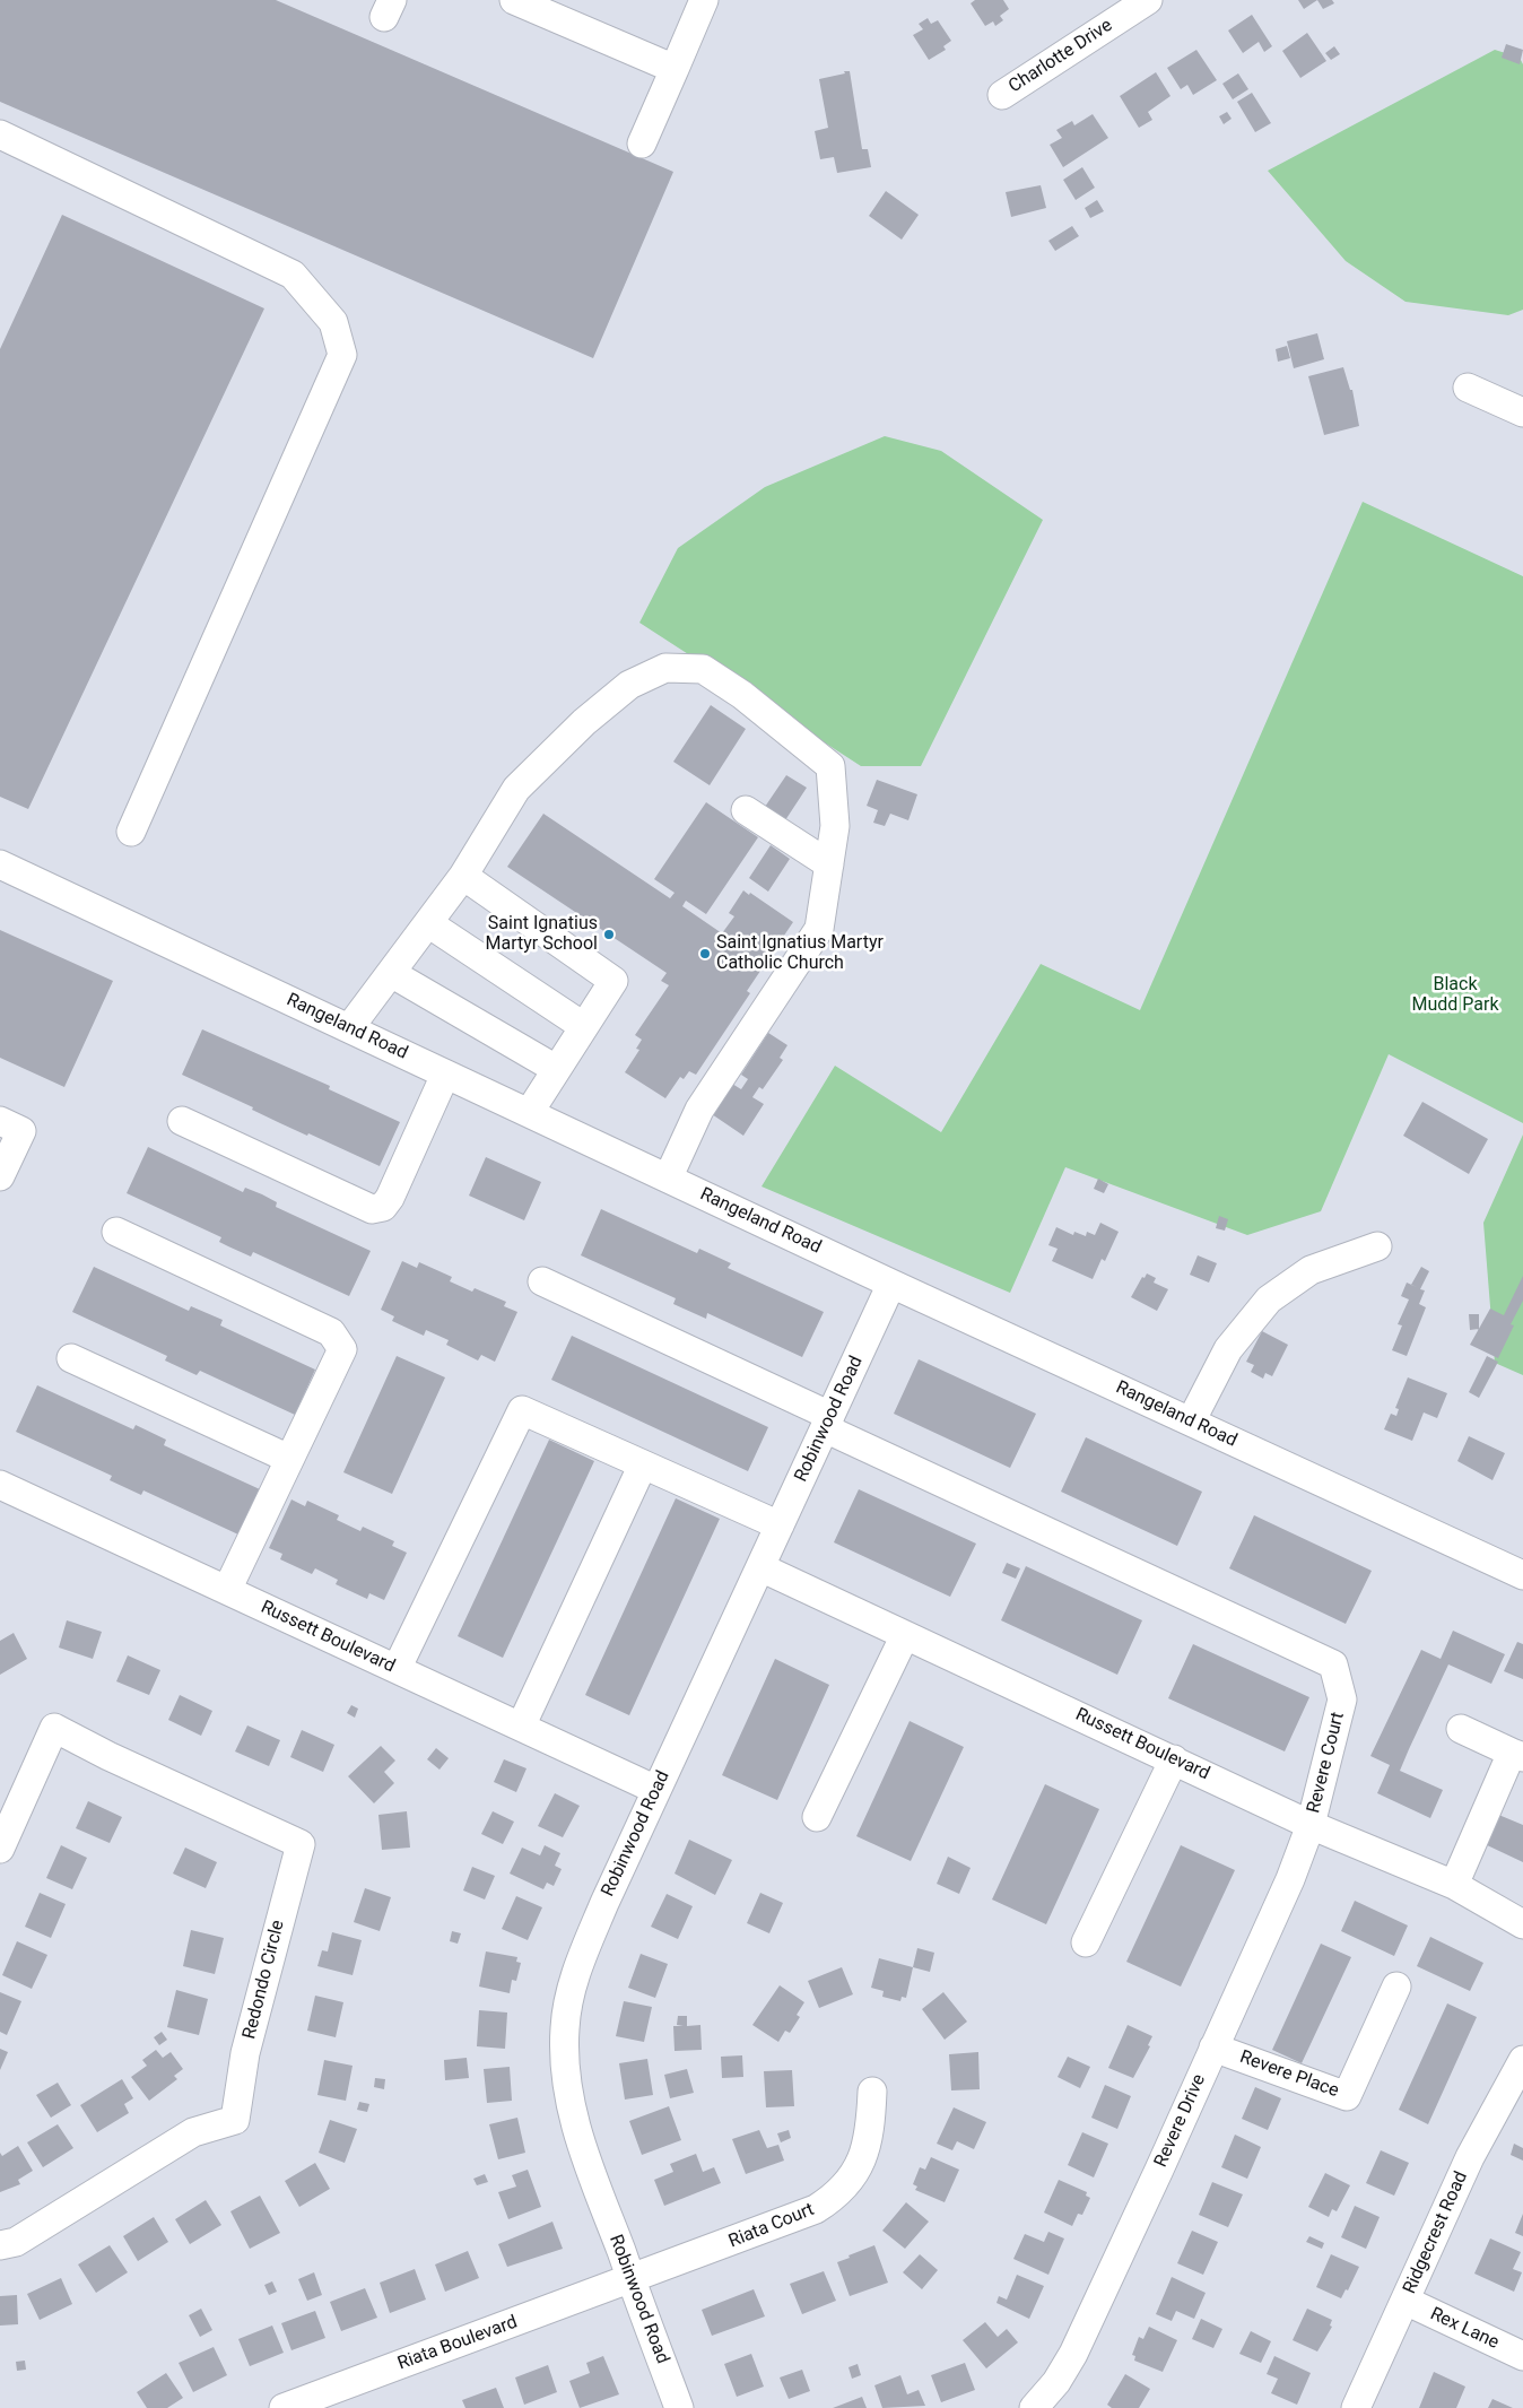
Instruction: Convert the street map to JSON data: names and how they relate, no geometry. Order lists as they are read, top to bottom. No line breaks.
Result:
{"streets":{"street":["Charlotte Drive","Rangeland Road","Robinwood Road","Russett Boulevard","Revere Court","Redondo Circle","Revere Place","Revere Drive","Riata Court","Ridgecrest Road","Rex Lane","Riata Boulevard"]},"crossings":[["Rangeland Road","Robinwood Road"],["Robinwood Road","Russett Boulevard"],["Robinwood Road","Revere Court"],["Robinwood Road","Riata Court"],["Robinwood Road","Riata Boulevard"],["Russett Boulevard","Revere Court"],["Russett Boulevard","Revere Drive"],["Revere Court","Revere Drive"],["Revere Place","Revere Drive"],["Riata Court","Riata Boulevard"],["Ridgecrest Road","Rex Lane"]],"parks":["Black Mudd Park"],"places":["Saint Ignatius Martyr School","Saint Ignatius Martyr Catholic Church"]}
